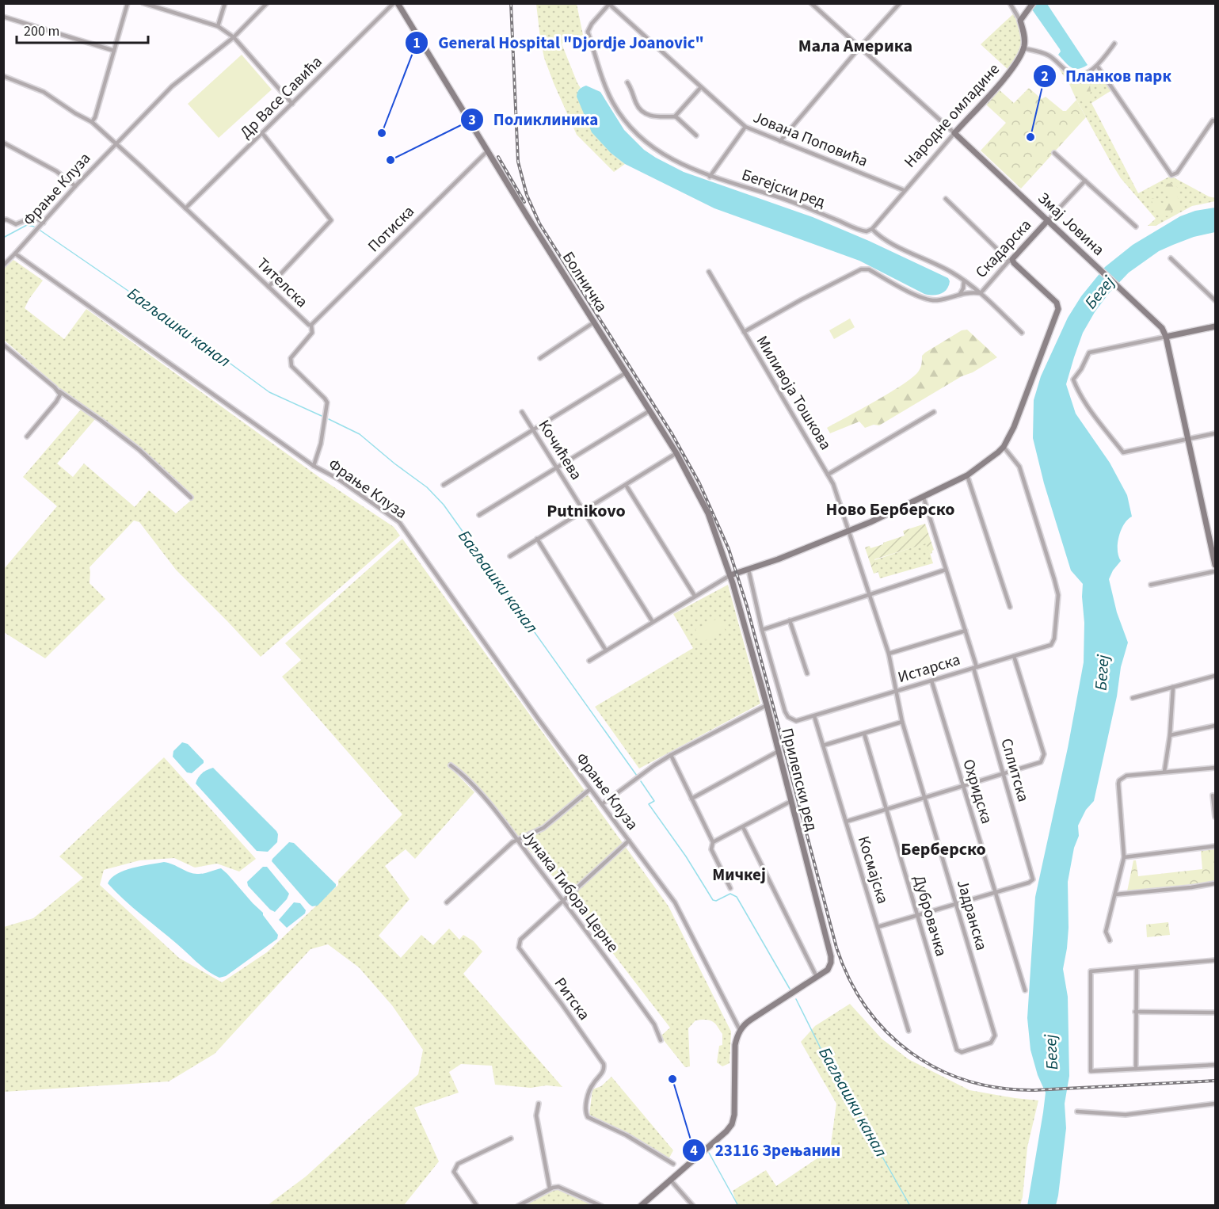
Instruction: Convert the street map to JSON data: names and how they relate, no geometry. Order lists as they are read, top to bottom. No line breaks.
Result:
{"streets":{"street":["Др Васе Савића","Народне омладине","Јована Поповића","Бегејски ред","Фрање Клуза","Змај Јовина","Потиска","Скадарска","Болничка","Тителска","Миливоја Тошкова","Кочићева","Истарска","Сплитска","Прилепски ред","Охридска","Космајска","Јунака Тибора Церне","Јадранска","Дубровачка","Ритска"]},"crossings":[["Др Васе Савића","Тителска"],["Народне омладине","Јована Поповића"],["Народне омладине","Бегејски ред"],["Народне омладине","Змај Јовина"],["Јована Поповића","Бегејски ред"],["Бегејски ред","Скадарска"],["Фрање Клуза","Тителска"],["Фрање Клуза","Прилепски ред"],["Фрање Клуза","Ритска"],["Змај Јовина","Скадарска"],["Потиска","Болничка"],["Потиска","Тителска"],["Болничка","Прилепски ред"],["Миливоја Тошкова","Јадранска"],["Истарска","Сплитска"],["Истарска","Охридска"],["Истарска","Космајска"],["Истарска","Јадранска"],["Сплитска","Охридска"],["Јунака Тибора Церне","Ритска"],["Јадранска","Дубровачка"]],"districts":["Мала Америка","Ново Берберско","Putnikovo","Берберско","Мичкеј"],"water":["Бегеј","Багљашки канал"],"places":["General Hospital \"Djordje Joanovic\"","Планков парк","Поликлиника","23116 Зрењанин"],"scale_bar":"200 m"}
